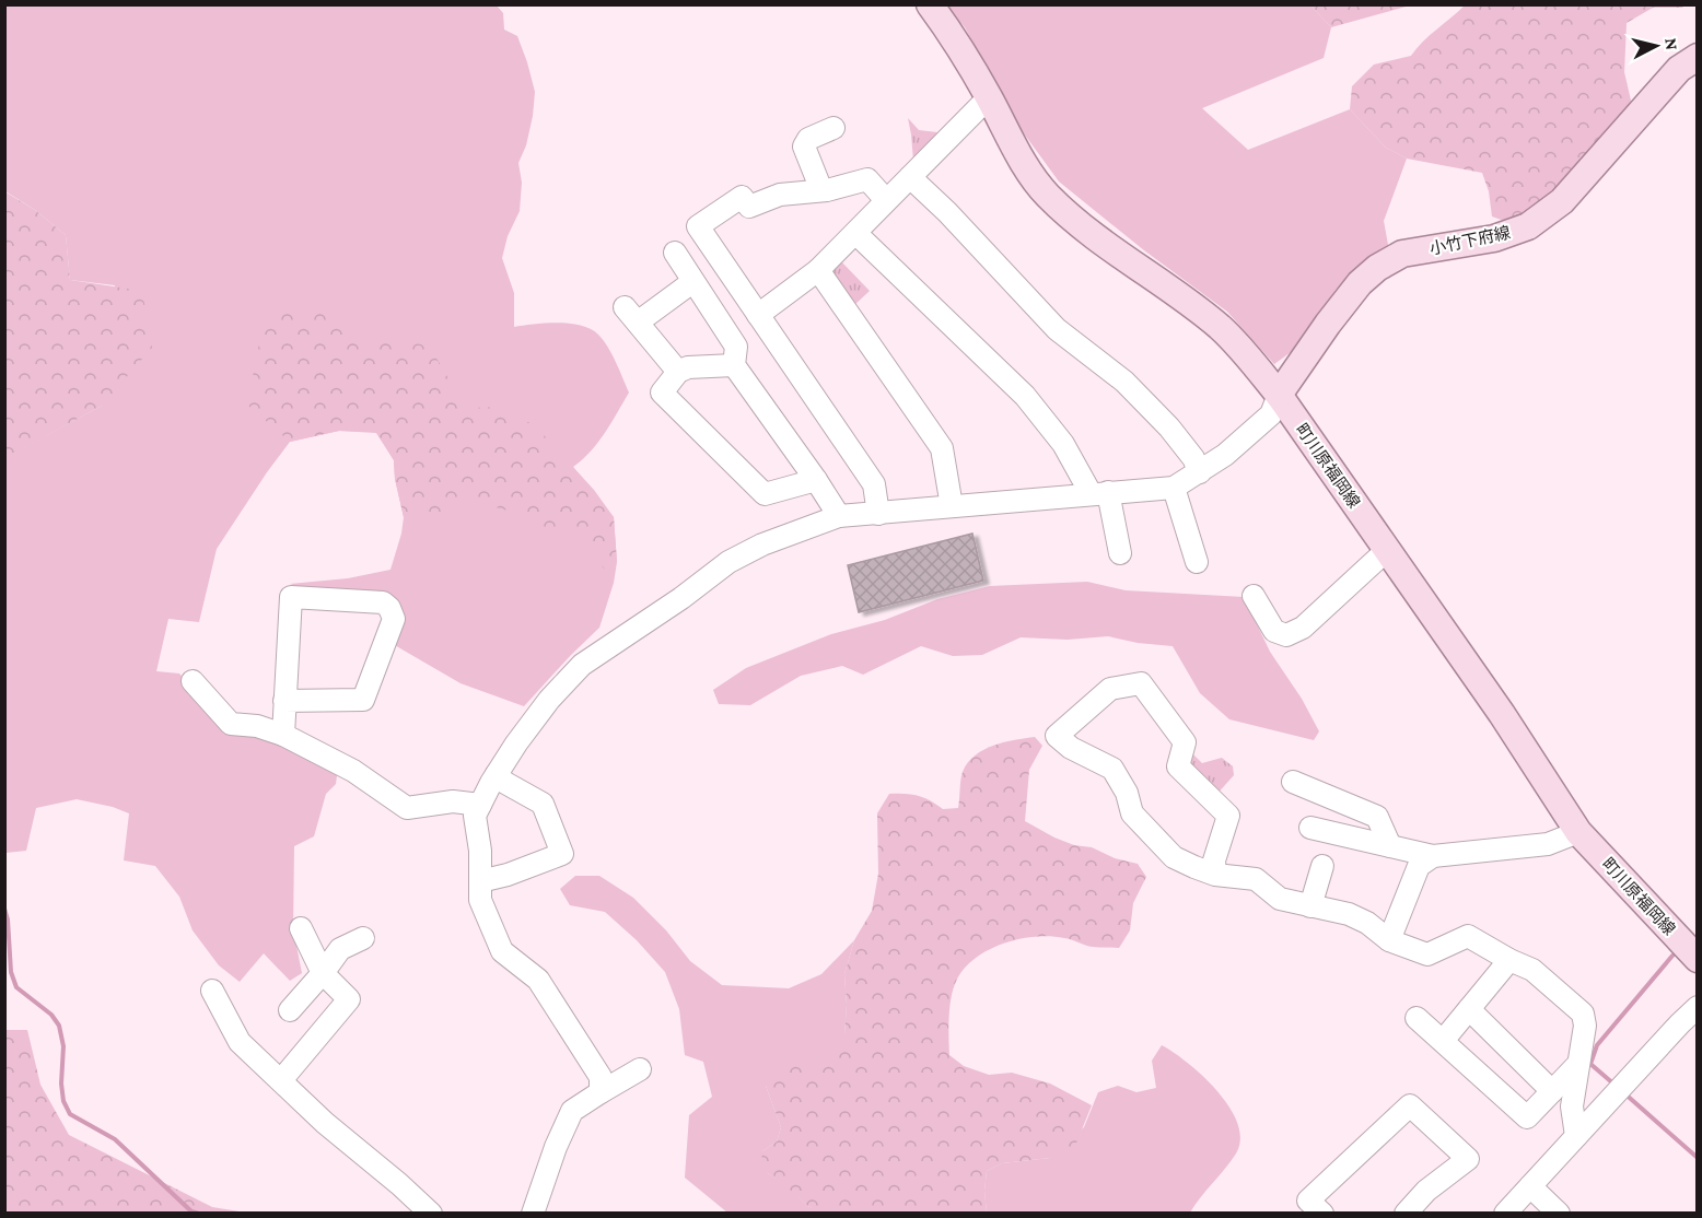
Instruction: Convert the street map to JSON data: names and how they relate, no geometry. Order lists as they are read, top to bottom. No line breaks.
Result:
{"streets":{"main road":["小竹下府線","町川原福岡線"]},"crossings":[["小竹下府線","町川原福岡線"]],"north":"right"}
